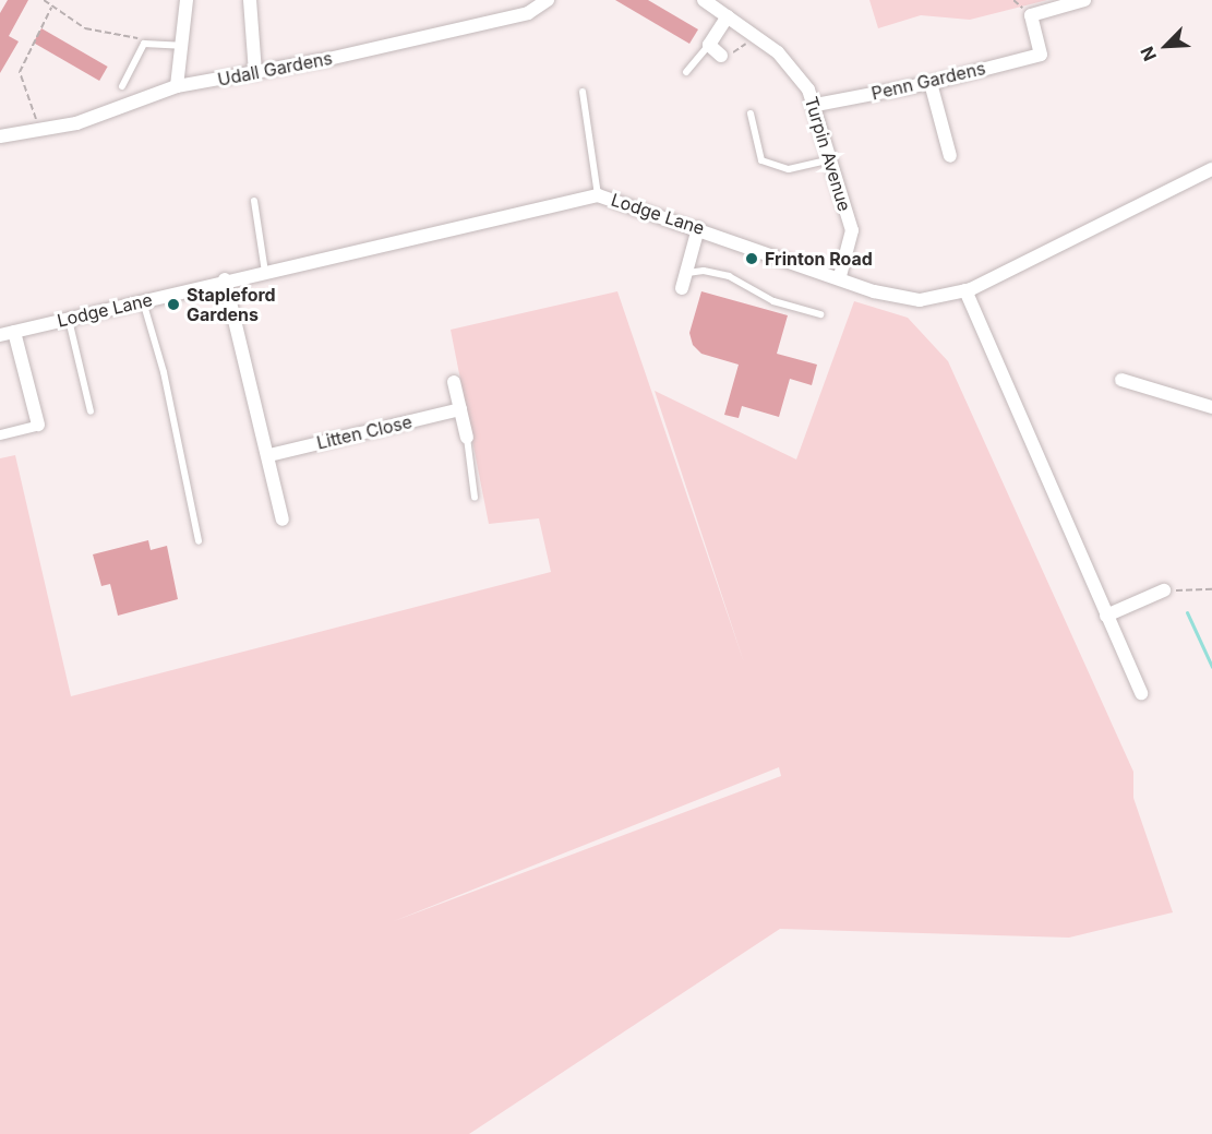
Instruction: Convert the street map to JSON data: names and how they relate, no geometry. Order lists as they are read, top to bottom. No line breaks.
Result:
{"streets":{"street":["Udall Gardens","Penn Gardens","Turpin Avenue","Lodge Lane","Litten Close"]},"crossings":[["Penn Gardens","Turpin Avenue"],["Turpin Avenue","Lodge Lane"]],"places":["Frinton Road","Stapleford Gardens"],"north":"bottom left"}
